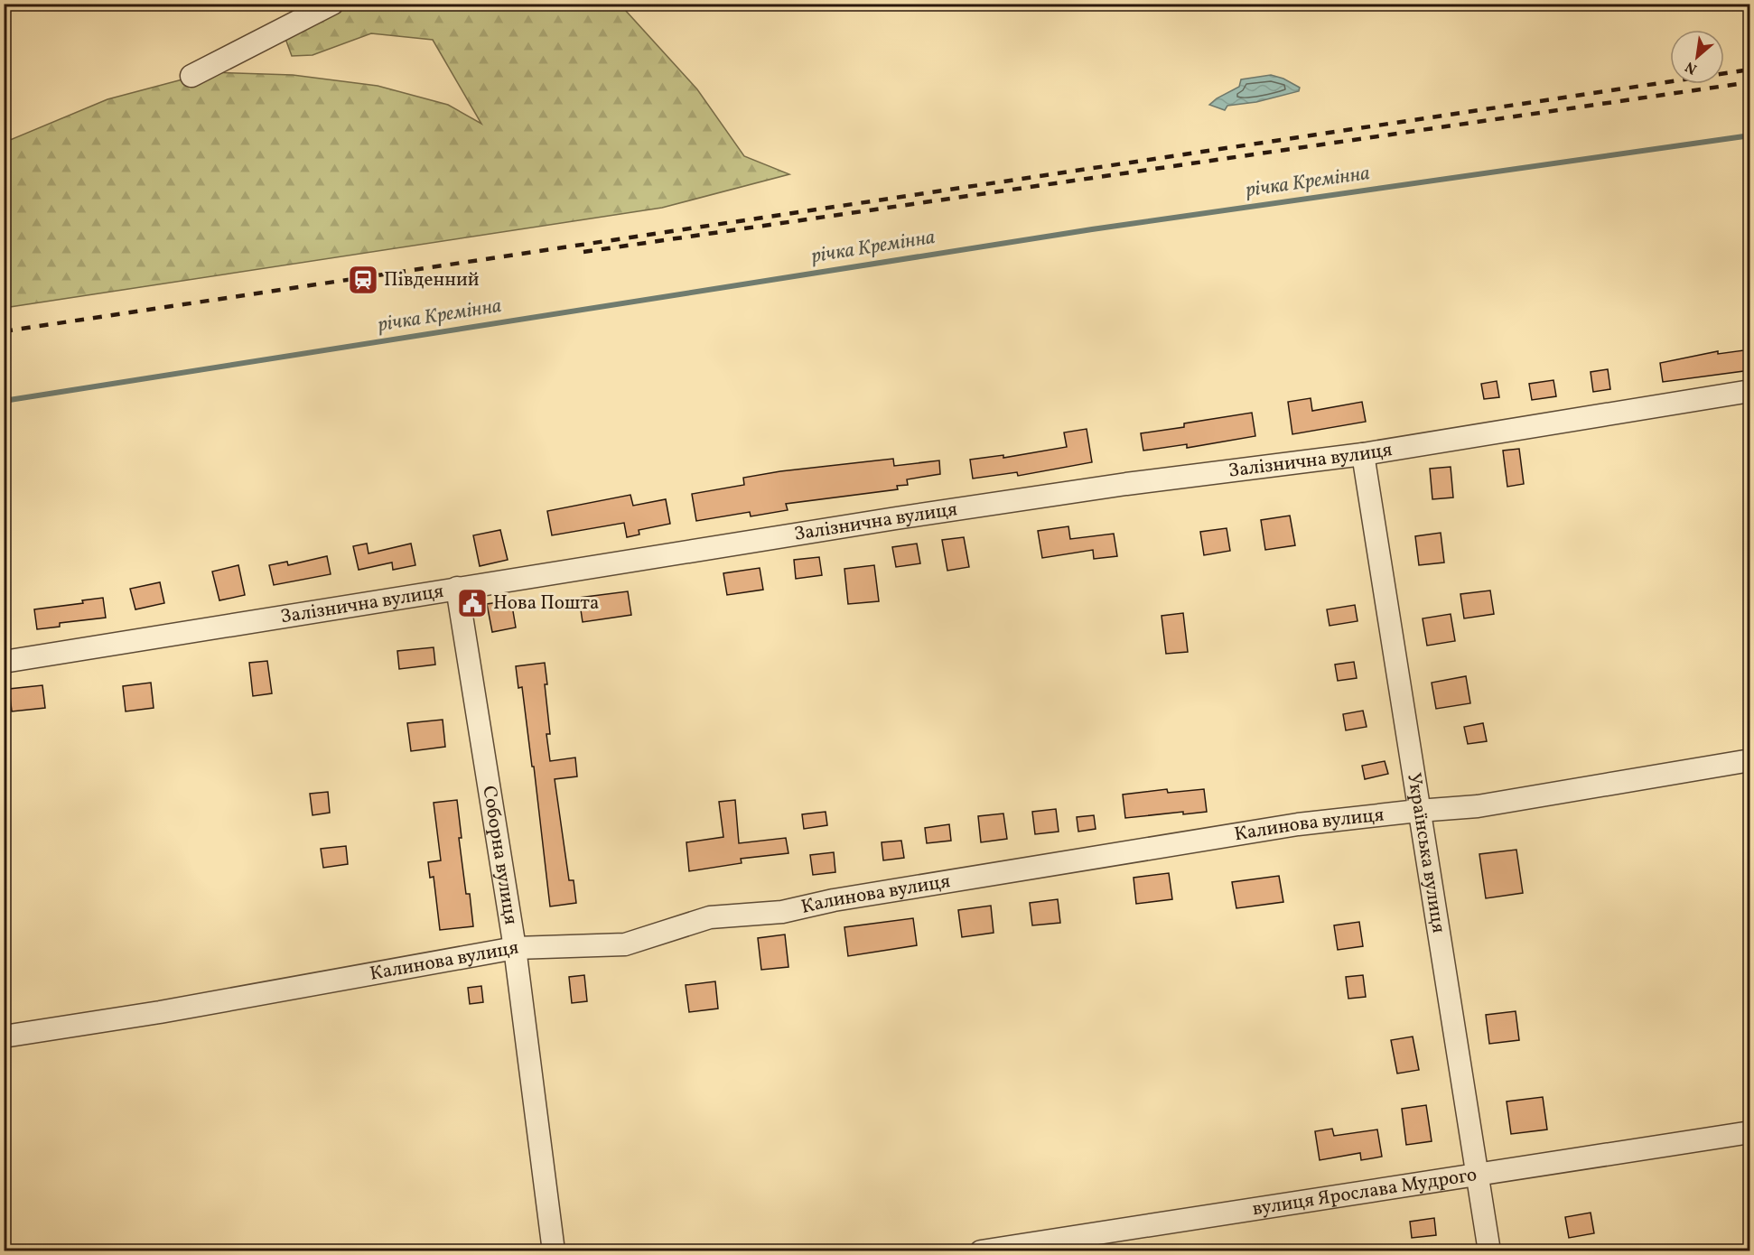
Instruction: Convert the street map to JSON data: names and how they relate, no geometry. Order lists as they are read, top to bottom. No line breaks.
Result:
{"streets":{"street":["Залізнична вулиця","Калинова вулиця","Українська вулиця","Соборна вулиця","вулиця Ярослава Мудрого"]},"crossings":[["Залізнична вулиця","Українська вулиця"],["Залізнична вулиця","Соборна вулиця"],["Калинова вулиця","Українська вулиця"],["Калинова вулиця","Соборна вулиця"],["Українська вулиця","вулиця Ярослава Мудрого"]],"water":["річка Кремінна"],"places":{"station":["Південний"],"public building":["Нова Пошта"]},"north":"bottom left"}
